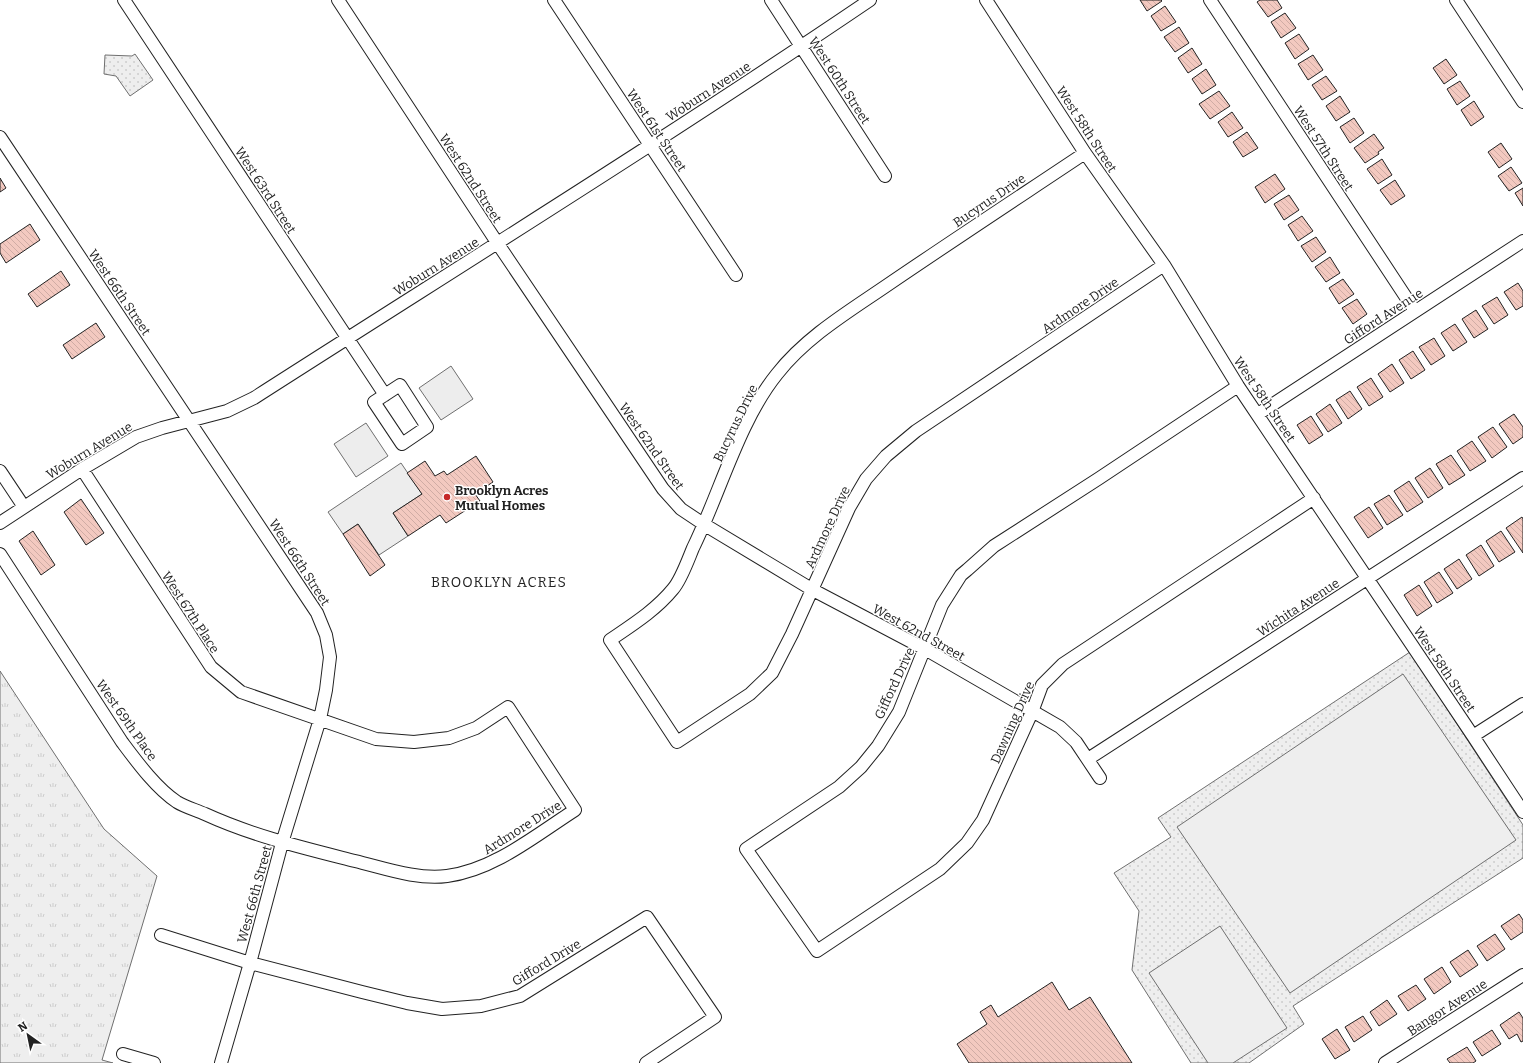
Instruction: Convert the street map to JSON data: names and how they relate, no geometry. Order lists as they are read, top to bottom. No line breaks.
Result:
{"streets":{"street":["West 60th Street","Woburn Avenue","West 58th Street","West 61st Street","West 57th Street","West 62nd Street","West 63rd Street","Bucyrus Drive","West 66th Street","Ardmore Drive","Gifford Avenue","Wichita Avenue","West 67th Place","Gifford Drive","West 69th Place","Dawning Drive","Bangor Avenue"]},"crossings":[["West 60th Street","Woburn Avenue"],["Woburn Avenue","West 61st Street"],["Woburn Avenue","West 62nd Street"],["Woburn Avenue","West 63rd Street"],["Woburn Avenue","West 66th Street"],["Woburn Avenue","West 67th Place"],["West 58th Street","Bucyrus Drive"],["West 58th Street","Ardmore Drive"],["West 58th Street","Gifford Avenue"],["West 58th Street","Wichita Avenue"],["West 58th Street","Gifford Drive"],["West 58th Street","Dawning Drive"],["West 57th Street","Gifford Avenue"],["West 62nd Street","Bucyrus Drive"],["West 62nd Street","Ardmore Drive"],["West 62nd Street","Wichita Avenue"],["West 62nd Street","Gifford Drive"],["West 62nd Street","Dawning Drive"],["Bucyrus Drive","Ardmore Drive"],["West 66th Street","Ardmore Drive"],["West 66th Street","West 67th Place"],["West 66th Street","Gifford Drive"],["West 66th Street","West 69th Place"],["Ardmore Drive","West 67th Place"],["Ardmore Drive","West 69th Place"],["Gifford Drive","Dawning Drive"]],"districts":["BROOKLYN ACRES"],"places":["Brooklyn Acres Mutual Homes"],"north":"top left"}
